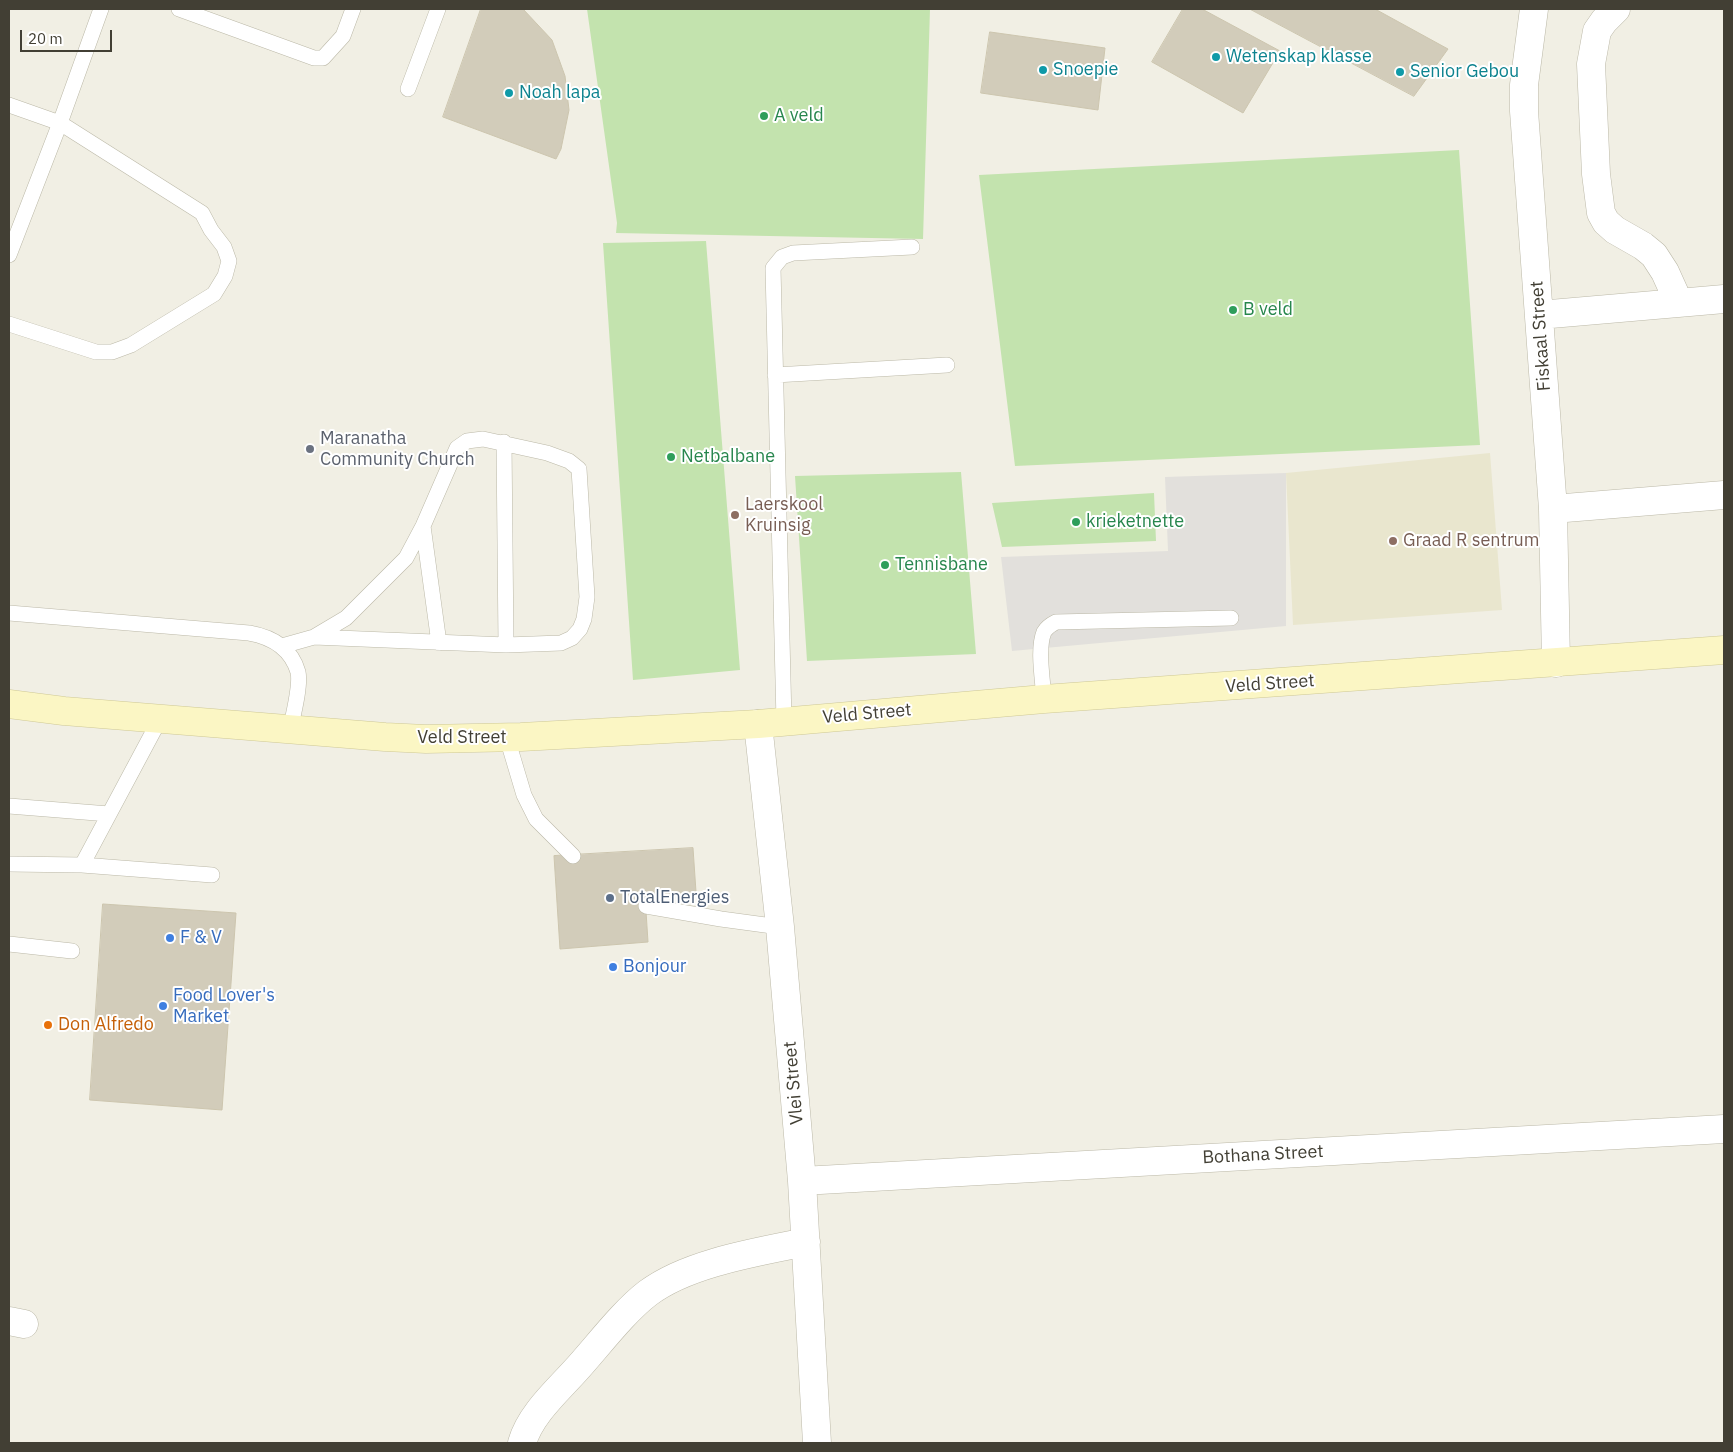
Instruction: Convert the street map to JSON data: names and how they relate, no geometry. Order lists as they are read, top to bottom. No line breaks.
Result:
{"streets":{"street":["Fiskaal Street","Veld Street","Vlei Street","Bothana Street"]},"crossings":[["Fiskaal Street","Veld Street"],["Veld Street","Vlei Street"],["Vlei Street","Bothana Street"]],"places":["Wetenskap klasse","Snoepie","Senior Gebou","Noah lapa","A veld","B veld","Maranatha Community Church","Netbalbane","Laerskool Kruinsig","krieketnette","Graad R sentrum","Tennisbane","TotalEnergies","F & V","Bonjour","Food Lover's Market","Don Alfredo"],"scale_bar":"20 m"}
